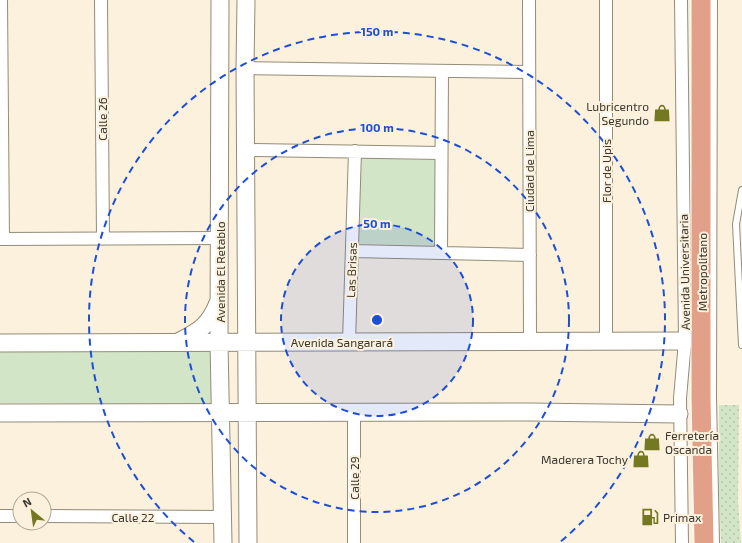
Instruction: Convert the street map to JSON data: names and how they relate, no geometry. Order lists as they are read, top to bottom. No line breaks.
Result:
{"streets":{"main road":["Avenida Universitaria"],"street":["Calle 26","Ciudad de Lima","Flor de Upis","Las Brisas","Avenida El Retablo","Avenida Sangarará","Calle 29","Calle 22"],"lane":["Metropolitano"]},"crossings":[["Ciudad de Lima","Avenida Sangarará"],["Flor de Upis","Avenida Sangarará"],["Las Brisas","Avenida Sangarará"],["Avenida El Retablo","Avenida Sangarará"],["Avenida El Retablo","Calle 22"],["Avenida Universitaria","Avenida Sangarará"]],"places":{"shop":["Lubricentro Segundo","Ferretería Oscanda","Maderera Tochy"],"fuel station":["Primax"]},"north":"top left","rings":["150 m","100 m","50 m"]}
